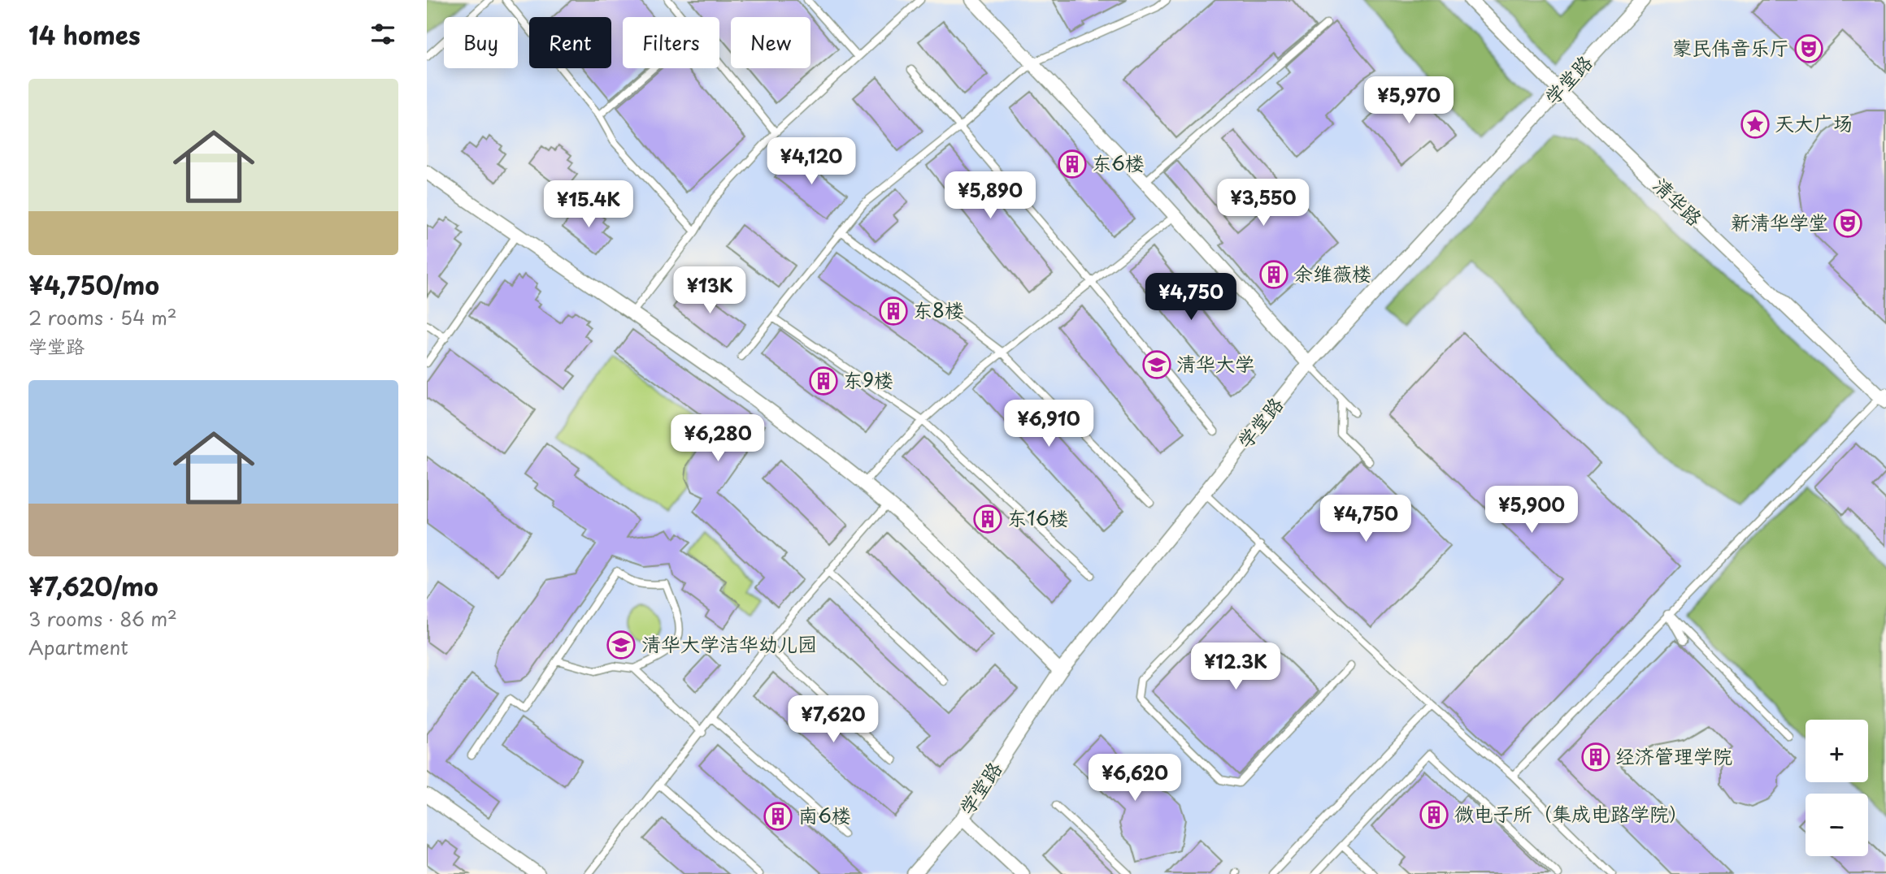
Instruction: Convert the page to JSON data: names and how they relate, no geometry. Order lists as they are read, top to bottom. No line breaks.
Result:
{"streets":{"street":["学堂路","清华路"]},"crossings":[["学堂路","清华路"]],"places":{"theatre":["蒙民伟音乐厅","新清华学堂"],"place":["天大广场"],"building":["东6楼","余维薇楼","东8楼","东9楼","东16楼","经济管理学院","微电子所（集成电路学院）","南6楼"],"school or university":["清华大学","清华大学洁华幼儿园"]},"page":{"heading":"14 homes","chip":["Buy","Rent","Filters","New"],"list":[{"name":"¥4,750/mo","note":"2 rooms · 54 m² · 学堂路"},{"name":"¥7,620/mo","note":"3 rooms · 86 m² · Apartment"}],"price":["¥5,970","¥4,120","¥5,890","¥3,550","¥15.4K","¥13K","¥4,750","¥6,910","¥6,280","¥5,900","¥4,750","¥12.3K","¥7,620","¥6,620"],"map_buttons":["+","−"]}}
